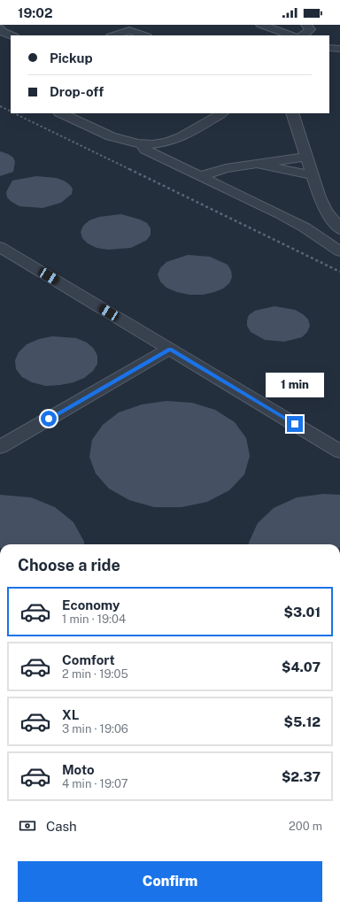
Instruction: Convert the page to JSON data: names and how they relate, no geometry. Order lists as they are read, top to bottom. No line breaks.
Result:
{"page":{"status":"19:02","banner":["Pickup","Drop-off"],"bubble":"1 min","heading":"Choose a ride","list":[{"name":"Economy","note":"1 min · 19:04","value":"$3.01"},{"name":"Comfort","note":"2 min · 19:05","value":"$4.07"},{"name":"XL","note":"3 min · 19:06","value":"$5.12"},{"name":"Moto","note":"4 min · 19:07","value":"$2.37"}],"pay":["Cash","200 m"],"buttons":"Confirm"}}
